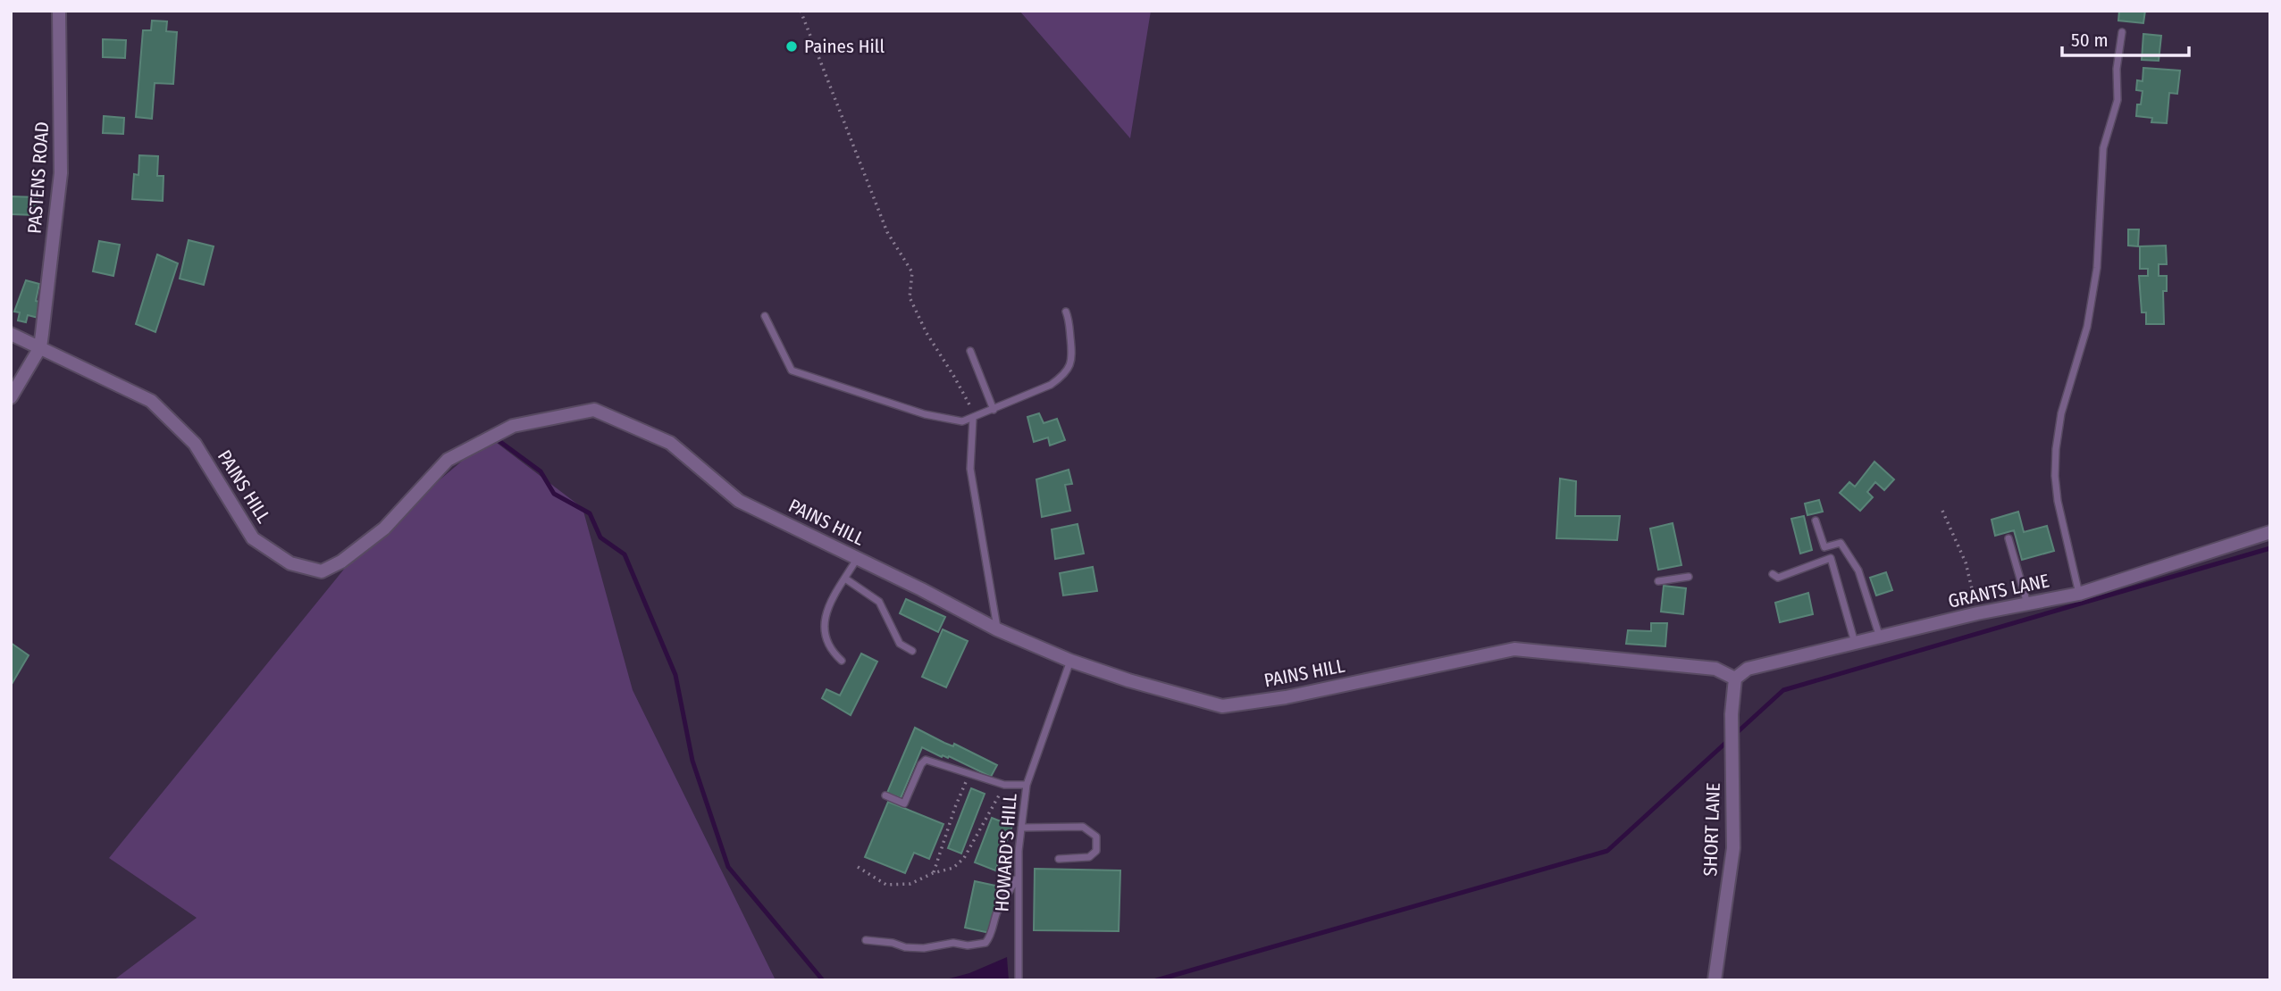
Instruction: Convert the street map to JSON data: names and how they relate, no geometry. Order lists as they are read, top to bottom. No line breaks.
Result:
{"streets":{"street":["PASTENS ROAD","PAINS HILL","GRANTS LANE","SHORT LANE"],"lane":["HOWARD'S HILL"]},"crossings":[["PASTENS ROAD","PAINS HILL"],["PAINS HILL","GRANTS LANE"],["PAINS HILL","SHORT LANE"],["PAINS HILL","HOWARD'S HILL"],["GRANTS LANE","SHORT LANE"]],"places":["Paines Hill"],"scale_bar":"50 m"}
